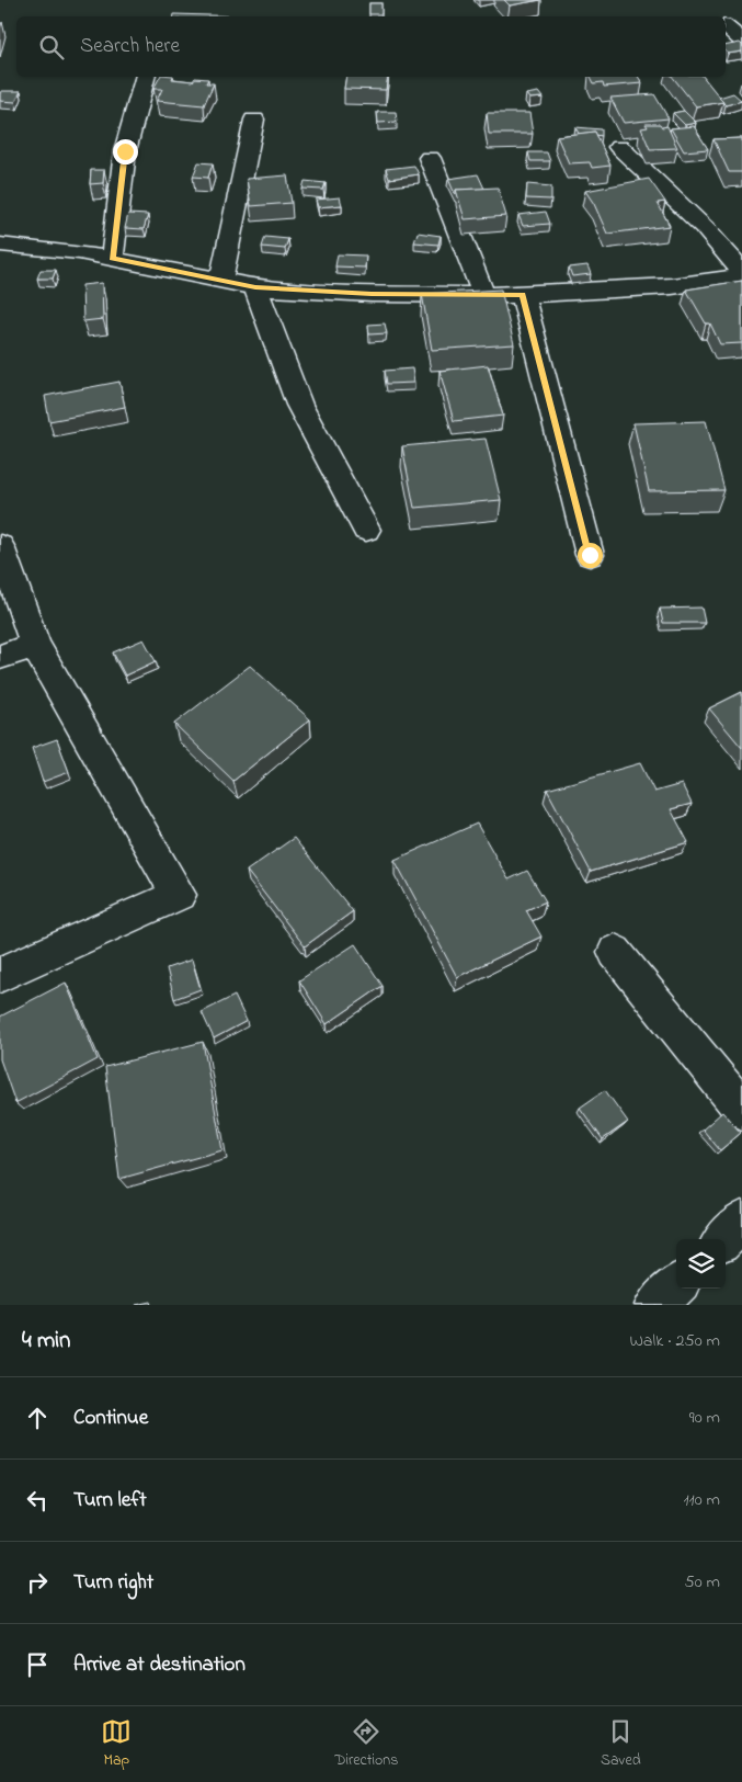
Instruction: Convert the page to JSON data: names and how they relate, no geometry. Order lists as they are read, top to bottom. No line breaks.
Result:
{"page":{"search":"Search here","heading":["4 min","Walk · 250 m"],"list":[["Continue","90 m"],["Turn left","110 m"],["Turn right","50 m"],"Arrive at destination"],"nav":["Map","Directions","Saved"]}}
